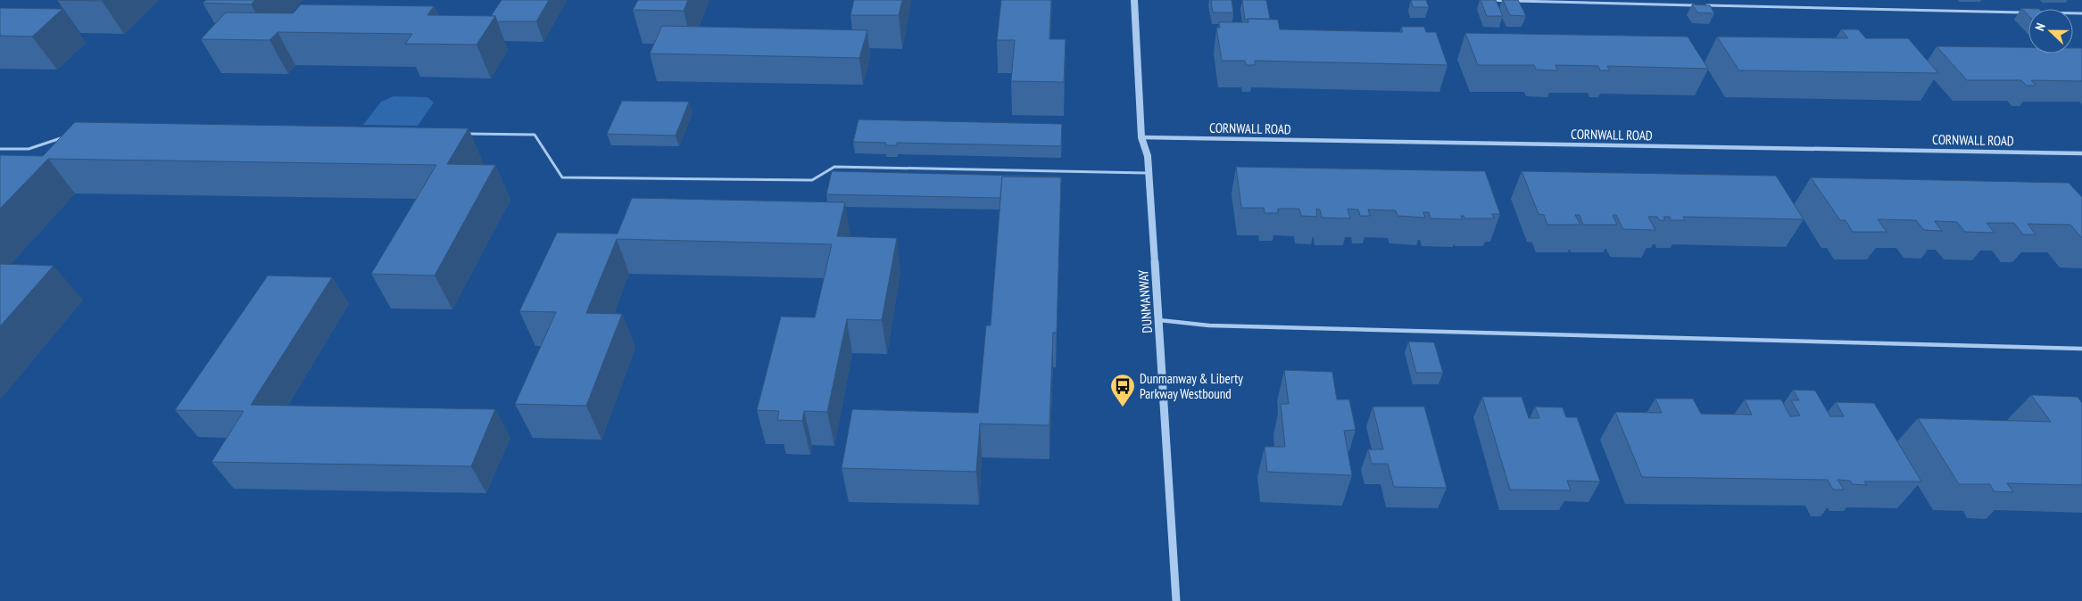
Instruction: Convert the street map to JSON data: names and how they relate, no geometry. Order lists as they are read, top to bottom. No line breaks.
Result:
{"streets":{"street":["CORNWALL ROAD","DUNMANWAY"]},"crossings":[["CORNWALL ROAD","DUNMANWAY"]],"places":{"bus stop":["Dunmanway & Liberty Parkway Westbound"]},"north":"left"}
